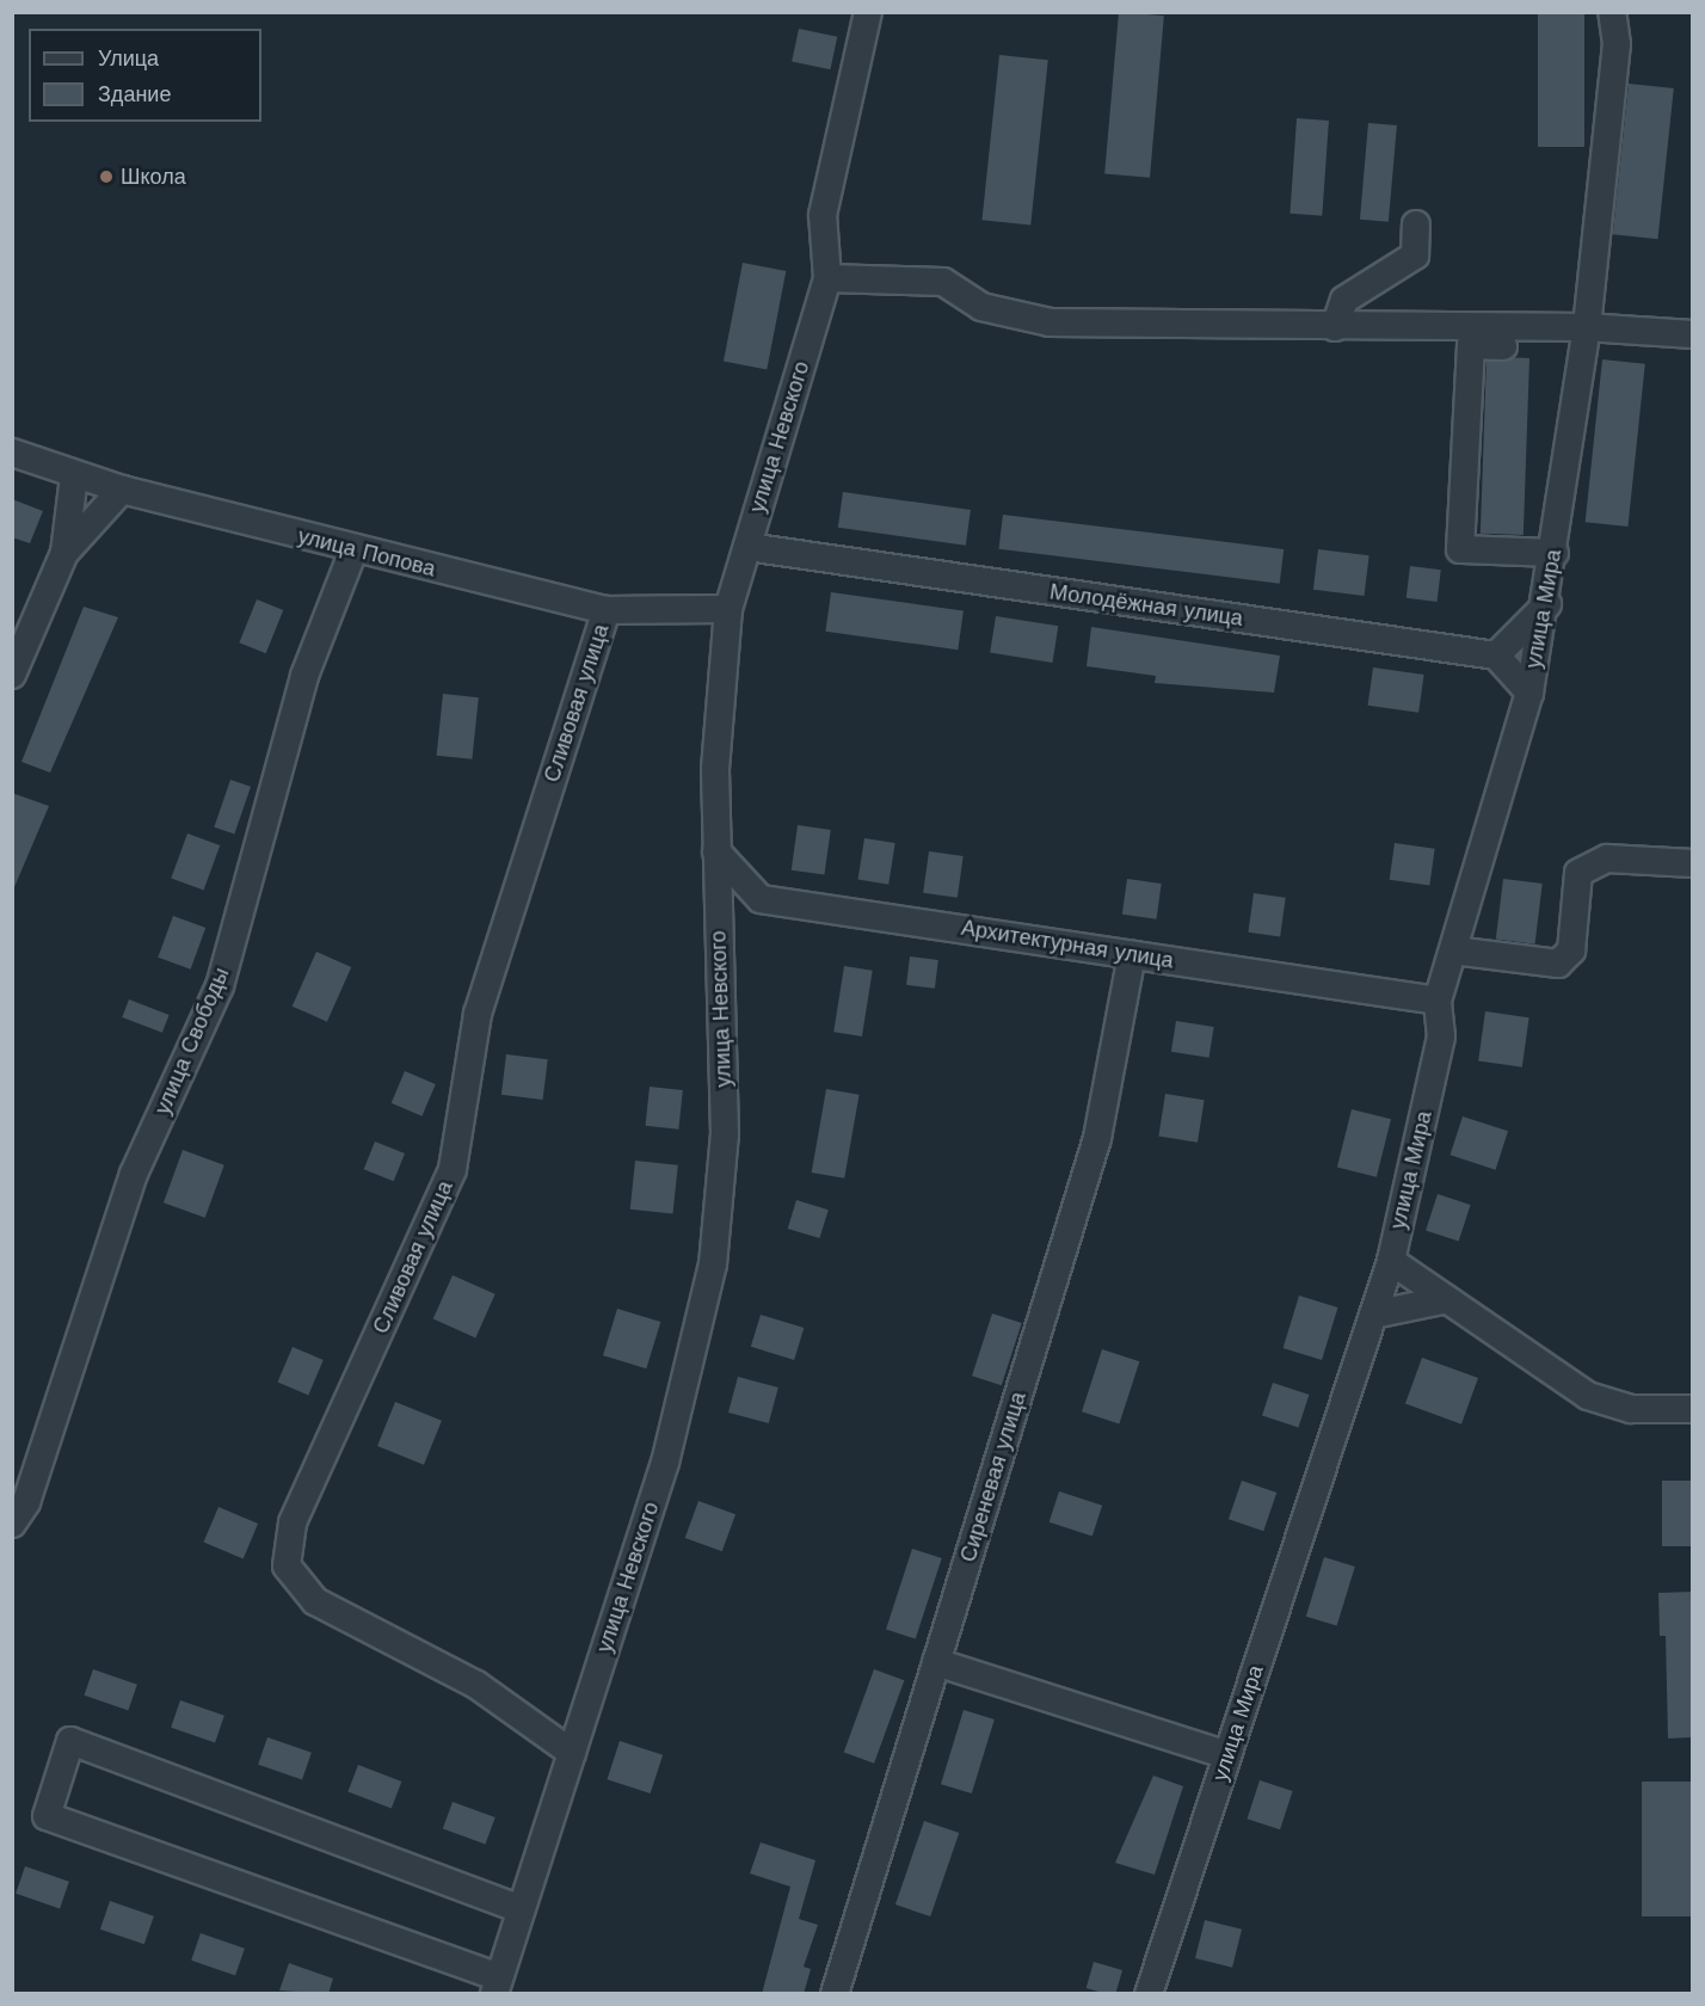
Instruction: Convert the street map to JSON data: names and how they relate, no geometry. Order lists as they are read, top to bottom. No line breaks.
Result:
{"streets":{"street":["улица Невского","улица Попова","Молодёжная улица","улица Мира","Сливовая улица","Архитектурная улица","улица Свободы","Сиреневая улица"]},"crossings":[["улица Невского","улица Попова"],["улица Невского","Молодёжная улица"],["улица Невского","Сливовая улица"],["улица Невского","Архитектурная улица"],["улица Попова","Сливовая улица"],["улица Попова","улица Свободы"],["улица Мира","Архитектурная улица"],["Архитектурная улица","Сиреневая улица"]],"places":["Школа"],"legend":["Улица","Здание"]}
